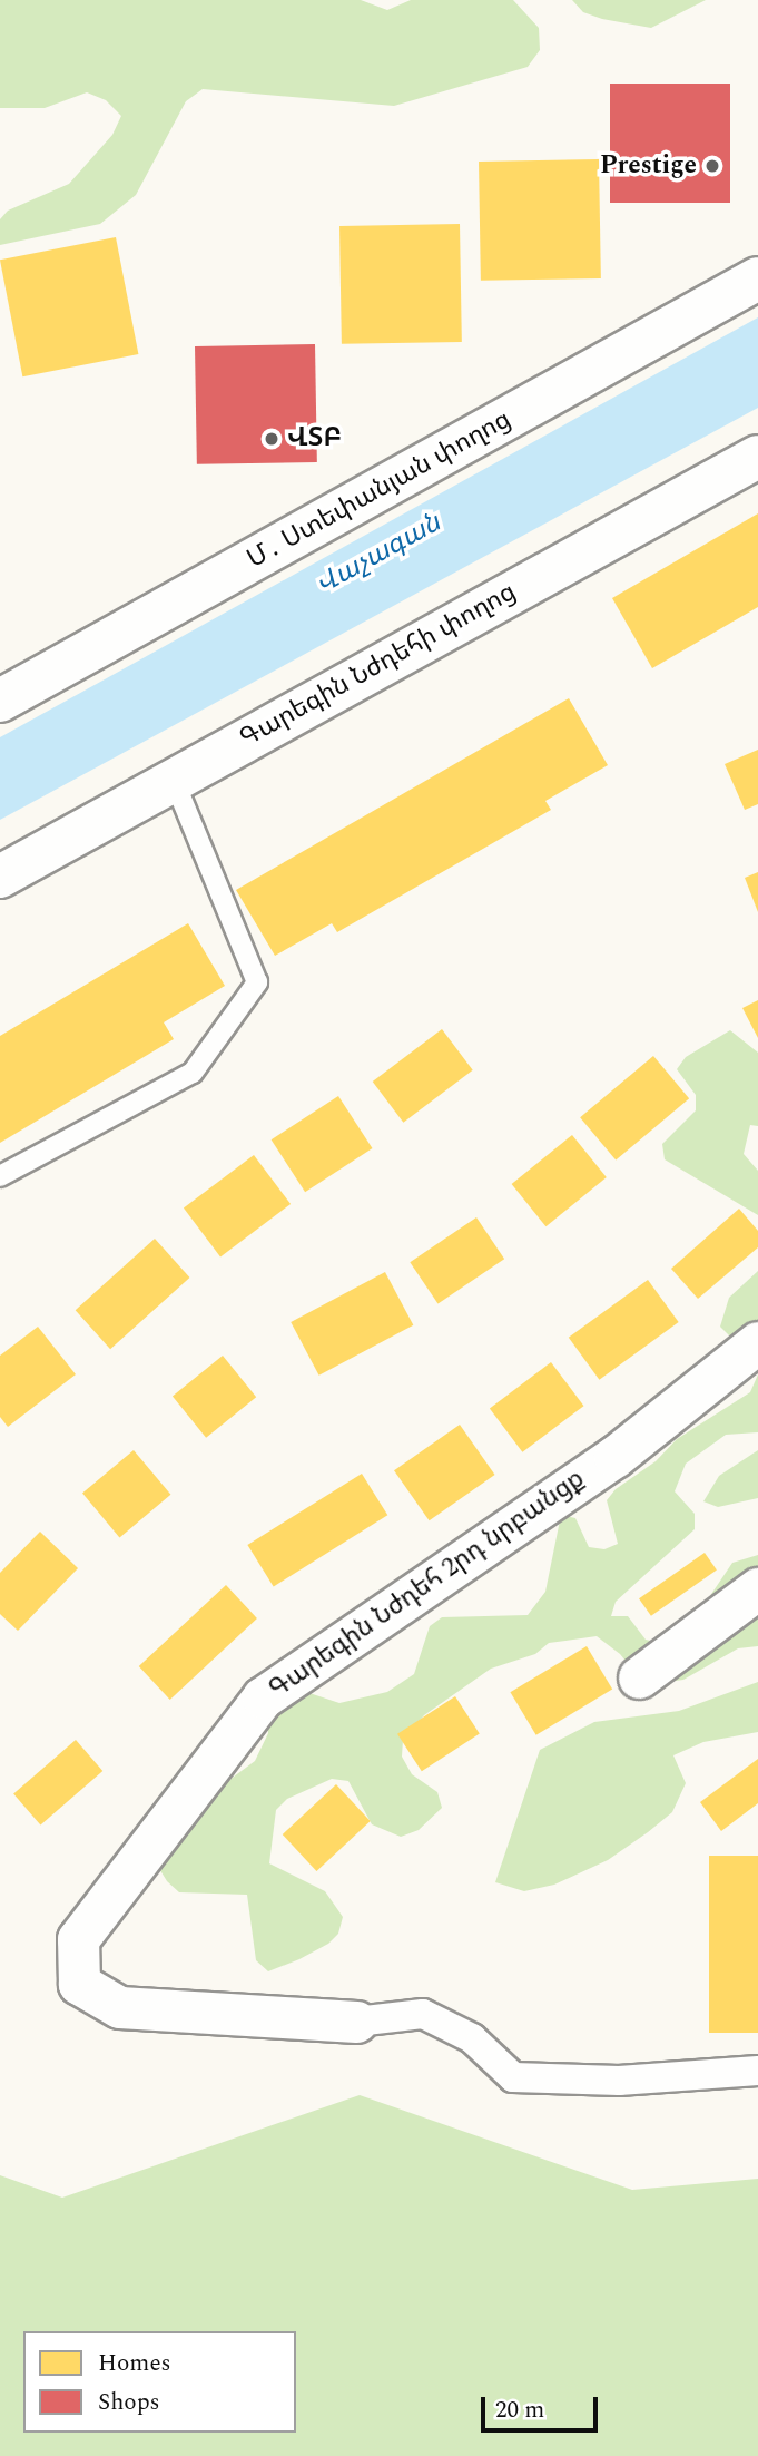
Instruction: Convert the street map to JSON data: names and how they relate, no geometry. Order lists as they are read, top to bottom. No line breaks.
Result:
{"streets":{"street":["Մ․ Ստեփանյան փողոց","Գարեգին Նժդեհի փողոց","Գարեգին Նժդեհ 2րդ նրբանցք"]},"water":["Վաչագան"],"places":["Prestige","ՎՏԲ"],"legend":["Homes","Shops"],"scale_bar":"20 m"}
